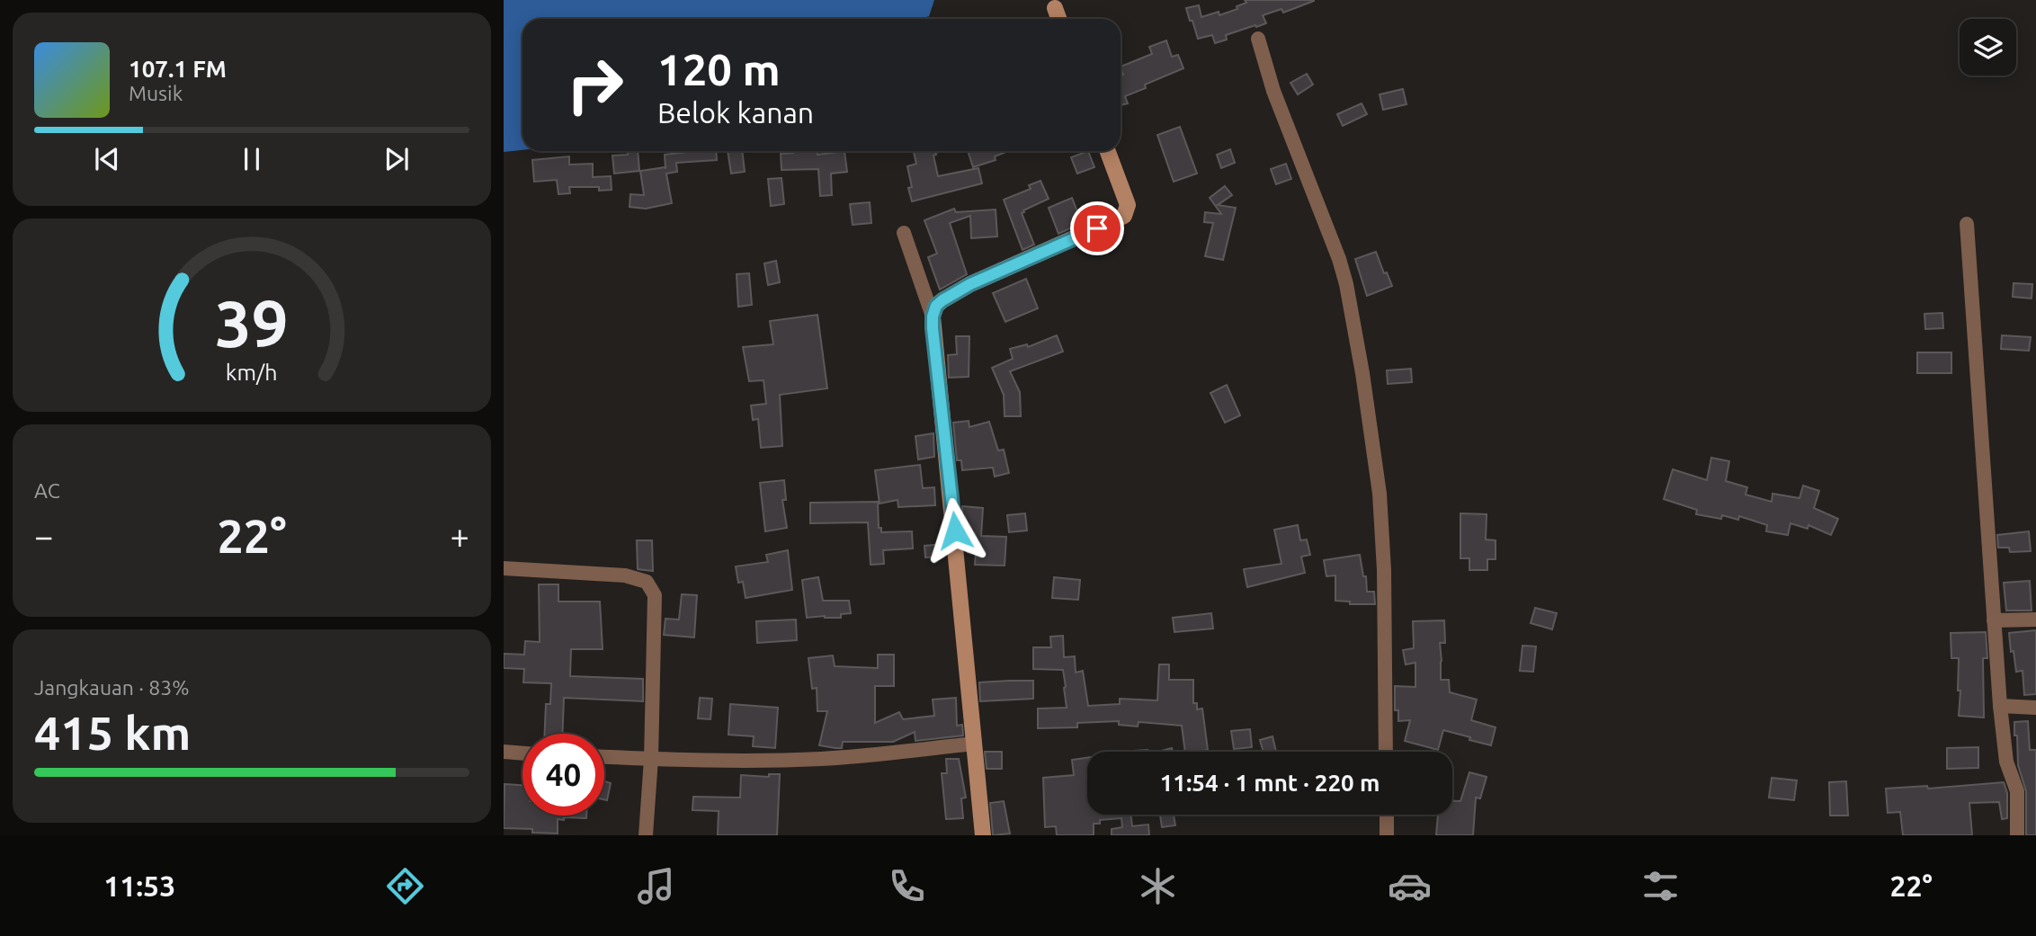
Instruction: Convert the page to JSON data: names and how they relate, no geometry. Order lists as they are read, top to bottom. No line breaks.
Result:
{"page":{"turn":["120 m","Belok kanan"],"song":["107.1 FM","Musik"],"tile":["AC",["Jangkauan · 83%","415 km"]],"heat":["−","22°","+"],"limit":"40","trip":"11:54 · 1 mnt · 220 m","tabs":["11:53","22°"],"gauge":["39","km/h"]}}
